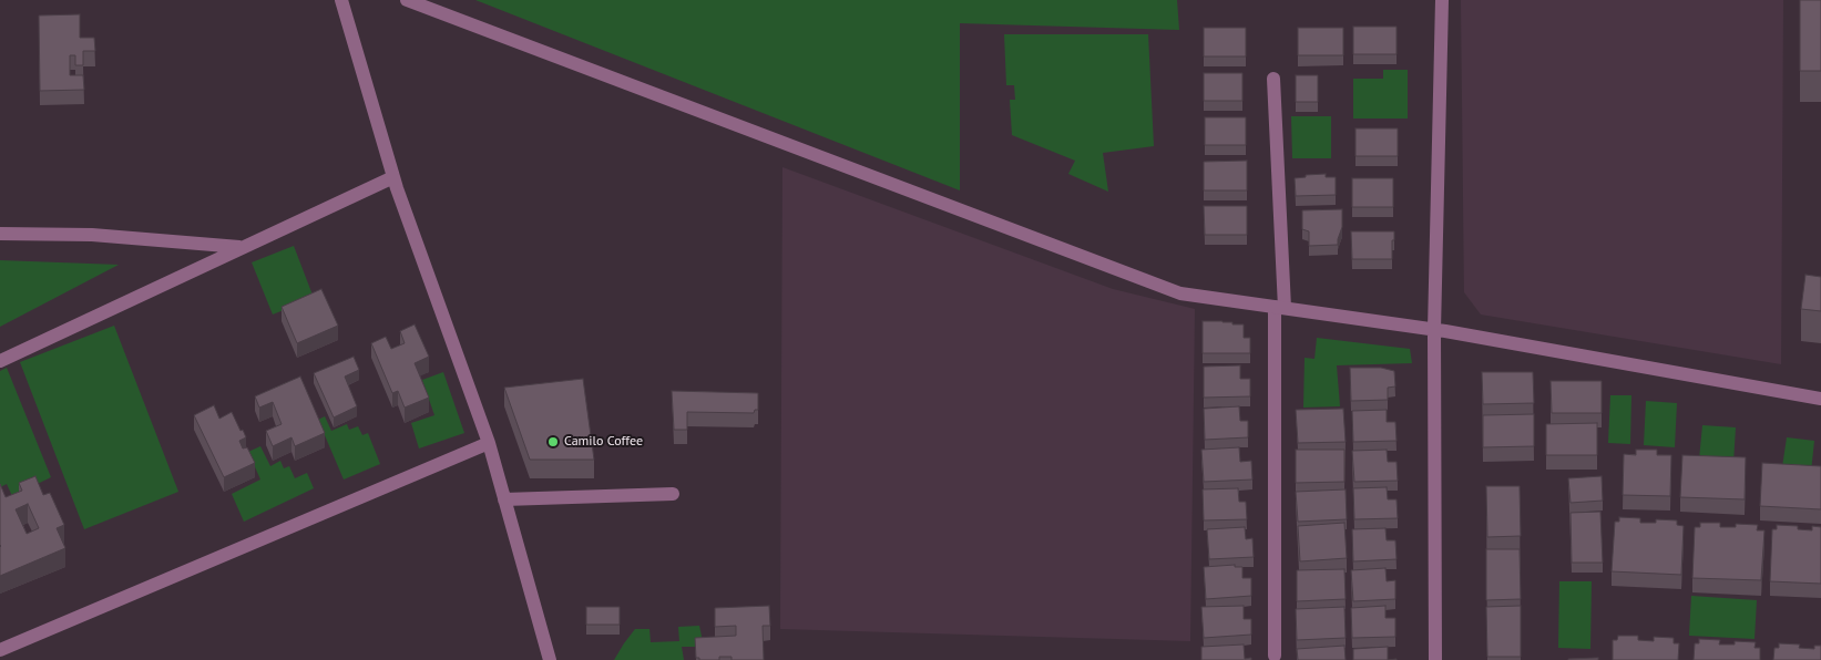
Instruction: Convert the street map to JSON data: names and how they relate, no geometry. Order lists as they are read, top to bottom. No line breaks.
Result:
{"places":["Camilo Coffee"]}
